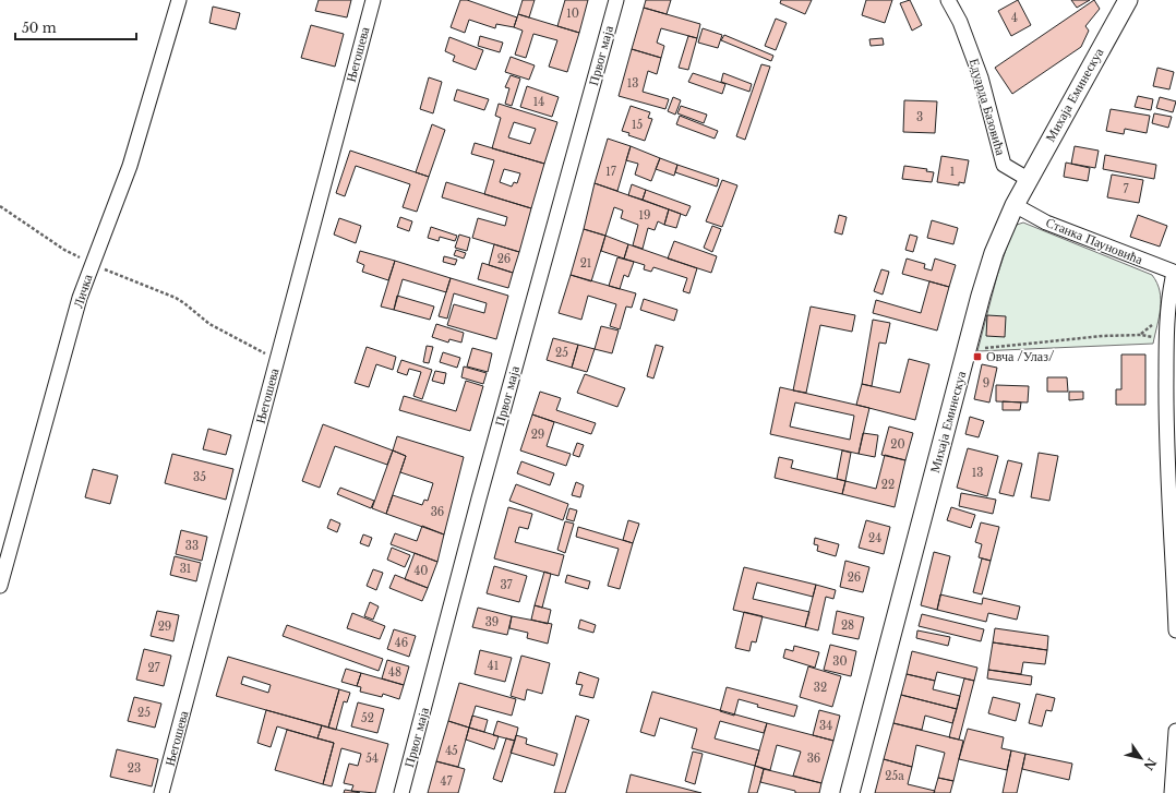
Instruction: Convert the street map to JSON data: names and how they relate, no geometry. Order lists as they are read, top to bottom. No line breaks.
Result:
{"streets":{"street":["Његошева","Првог маја","Михаја Еминескуа","Едуарда Базовића","Станка Пауновића","Личка"]},"crossings":[["Михаја Еминескуа","Едуарда Базовића"],["Михаја Еминескуа","Станка Пауновића"]],"places":{"transit":["Овча /Улаз/"]},"house_numbers":["10","4","13","14","3","15","17","1","7","19","26","21","25","9","29","20","13","35","22","36","24","33","31","40","26","37","39","28","29","46","30","41","27","48","32","25","52","34","45","54","36","23","25a","47"],"scale_bar":"50 m","north":"bottom right"}
